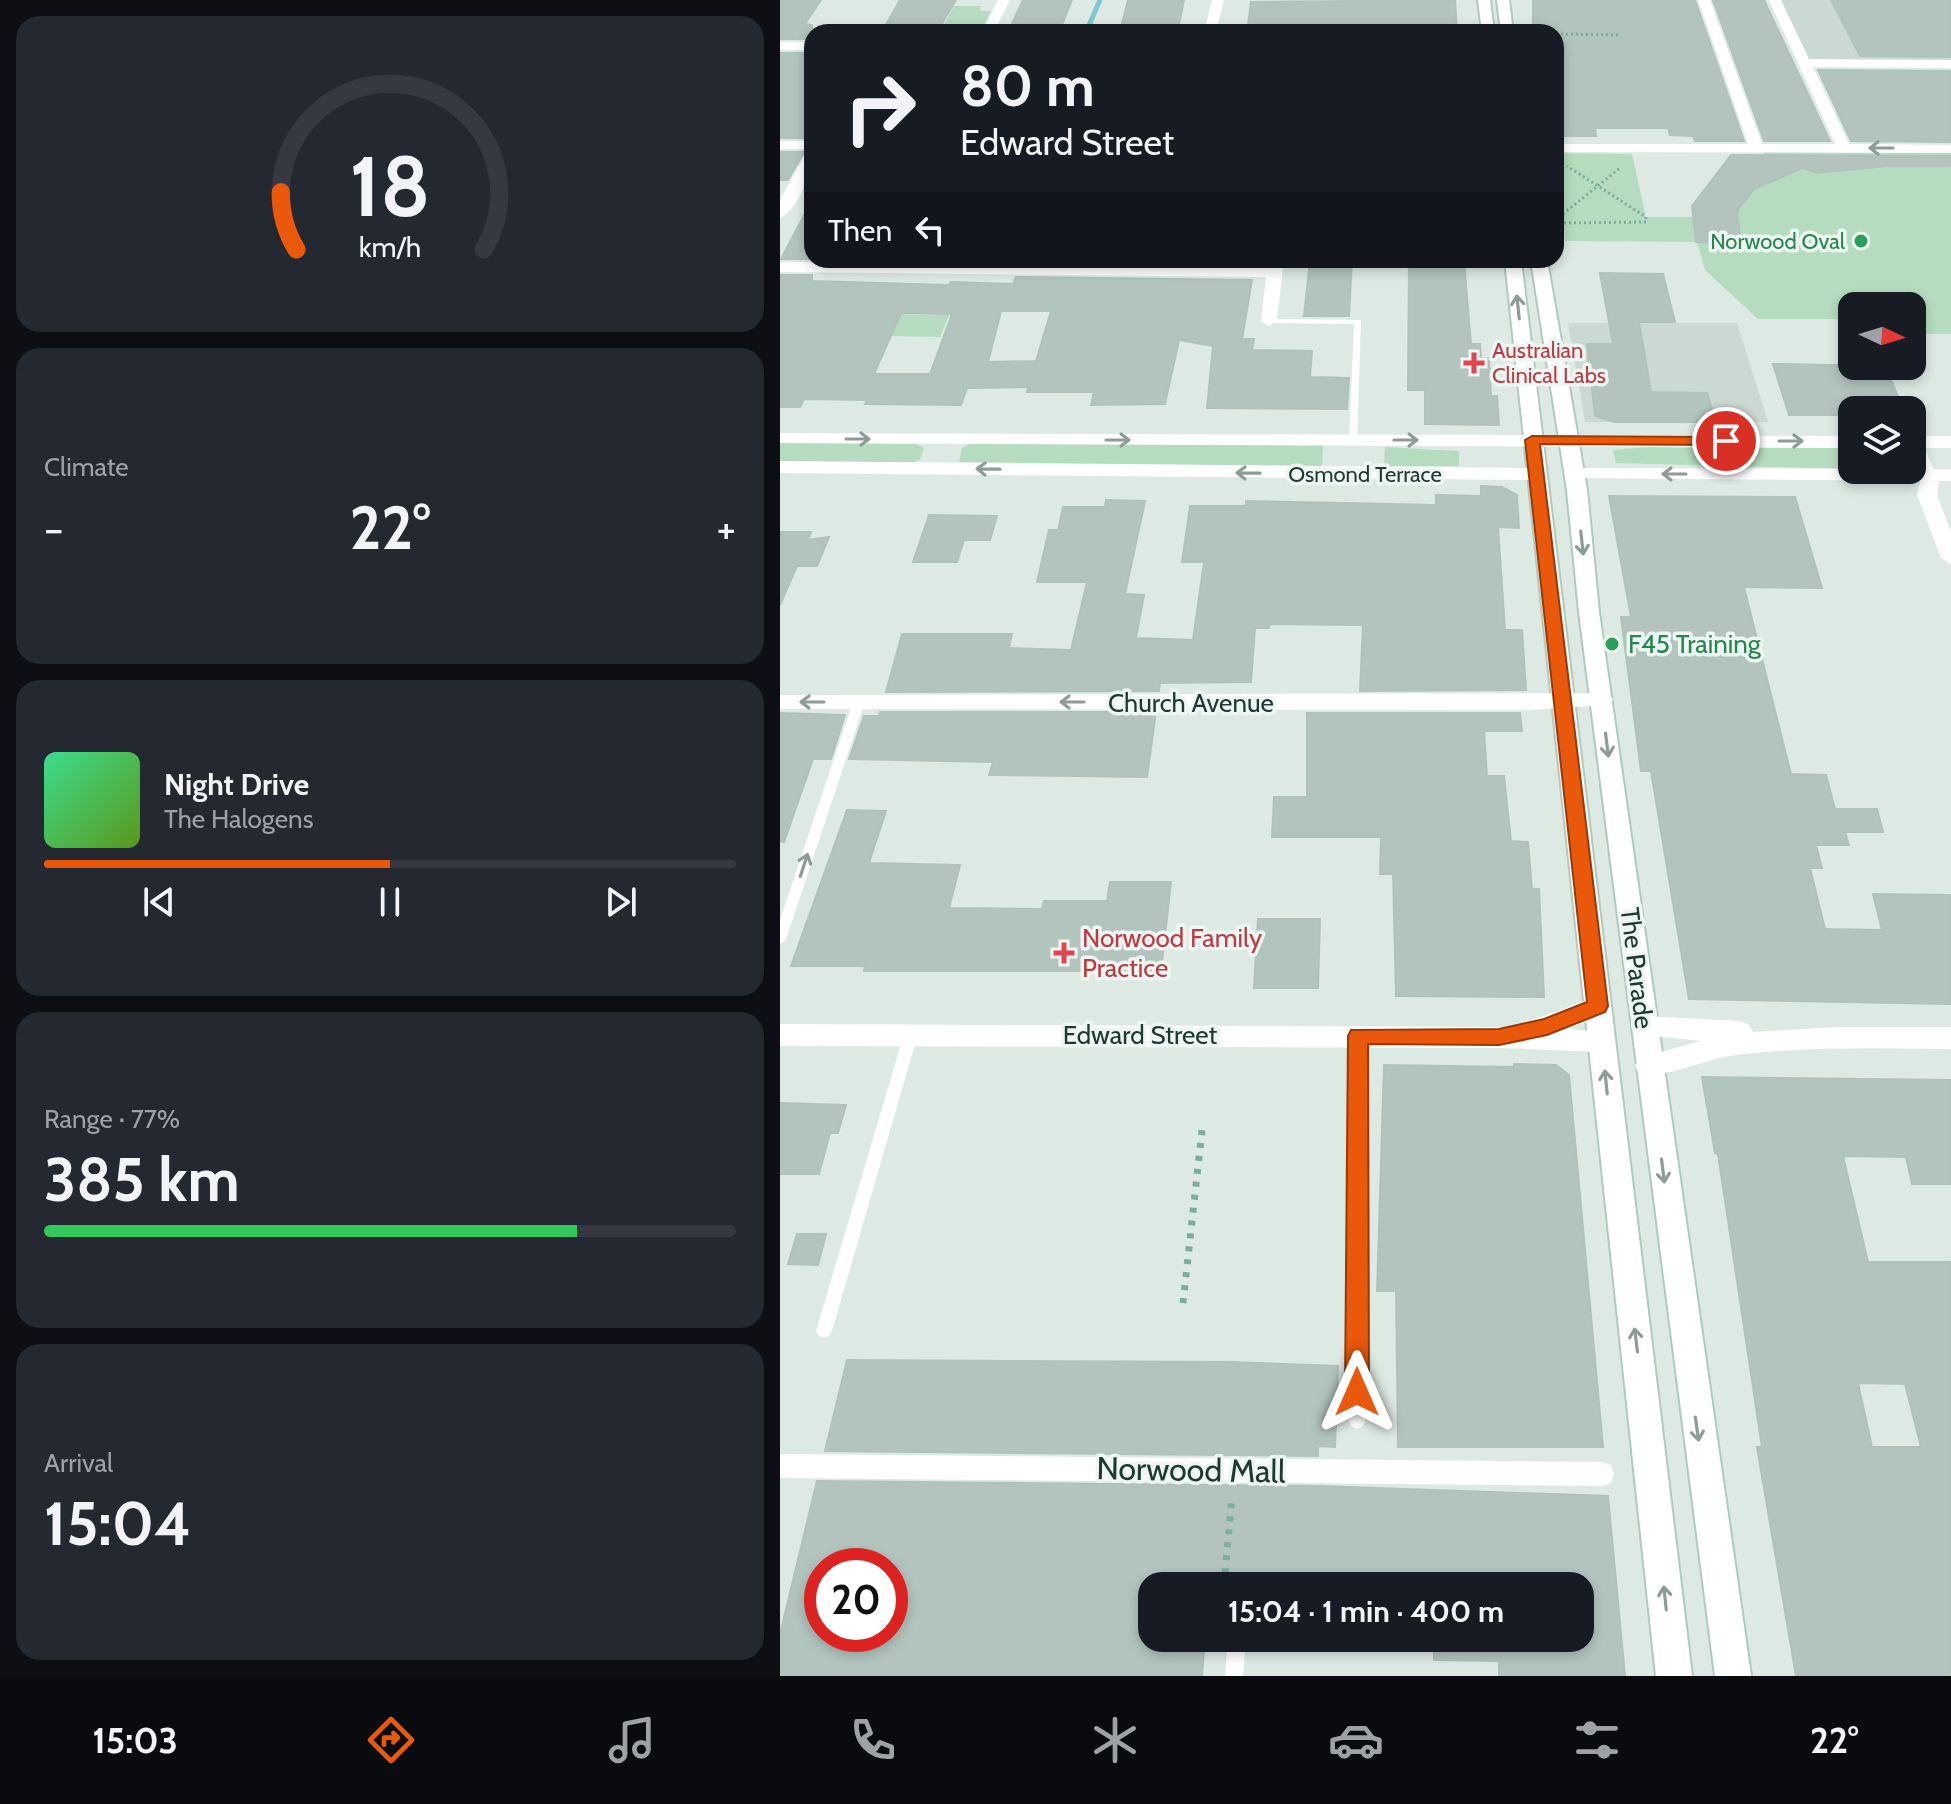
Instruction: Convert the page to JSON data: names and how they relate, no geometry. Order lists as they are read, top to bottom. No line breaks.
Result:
{"streets":{"street":["Osmond Terrace","Church Avenue","The Parade","Edward Street","Norwood Mall"]},"crossings":[["Osmond Terrace","The Parade"],["Church Avenue","The Parade"],["The Parade","Edward Street"]],"one_way":["Church Avenue"],"places":{"other":["Norwood Oval","F45 Training"],"health":["Australian Clinical Labs","Norwood Family Practice"]},"north":"right","page":{"turn":["80 m","Edward Street"],"then":"Then","tile":["Climate",["Range · 77%","385 km"],["Arrival","15:04"]],"heat":["−","22°","+"],"song":["Night Drive","The Halogens"],"limit":"20","trip":"15:04 · 1 min · 400 m","tabs":["15:03","22°"],"gauge":["18","km/h"]}}
